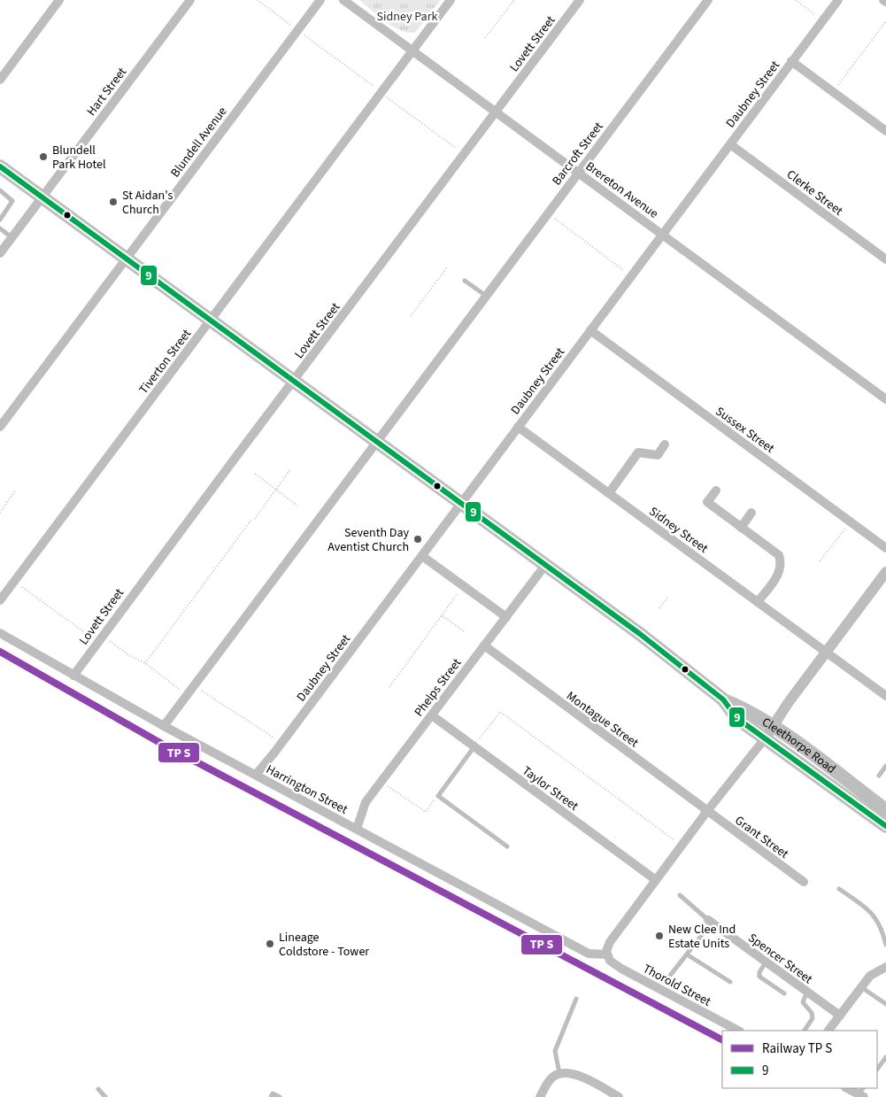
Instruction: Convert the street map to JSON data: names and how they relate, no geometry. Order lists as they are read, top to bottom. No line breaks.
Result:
{"streets":{"main road":["Cleethorpe Road"],"street":["Lovett Street","Hart Street","Daubney Street","Blundell Avenue","Barcroft Street","Brereton Avenue","Clerke Street","Tiverton Street","Sussex Street","Sidney Street","Phelps Street","Montague Street","Taylor Street","Harrington Street","Grant Street","Spencer Street","Thorold Street"]},"crossings":[["Lovett Street","Brereton Avenue"],["Lovett Street","Harrington Street"],["Daubney Street","Brereton Avenue"],["Daubney Street","Clerke Street"],["Daubney Street","Sussex Street"],["Daubney Street","Sidney Street"],["Daubney Street","Harrington Street"],["Barcroft Street","Brereton Avenue"],["Barcroft Street","Harrington Street"],["Brereton Avenue","Tiverton Street"],["Phelps Street","Montague Street"],["Phelps Street","Taylor Street"],["Phelps Street","Harrington Street"],["Montague Street","Grant Street"],["Harrington Street","Thorold Street"]],"parks":["Sidney Park"],"places":["Blundell Park Hotel","St Aidan's Church","Seventh Day Aventist Church","New Clee Ind Estate Units","Lineage Coldstore - Tower"],"lines":["transit line 9"],"legend":["Railway TP S","9"]}
